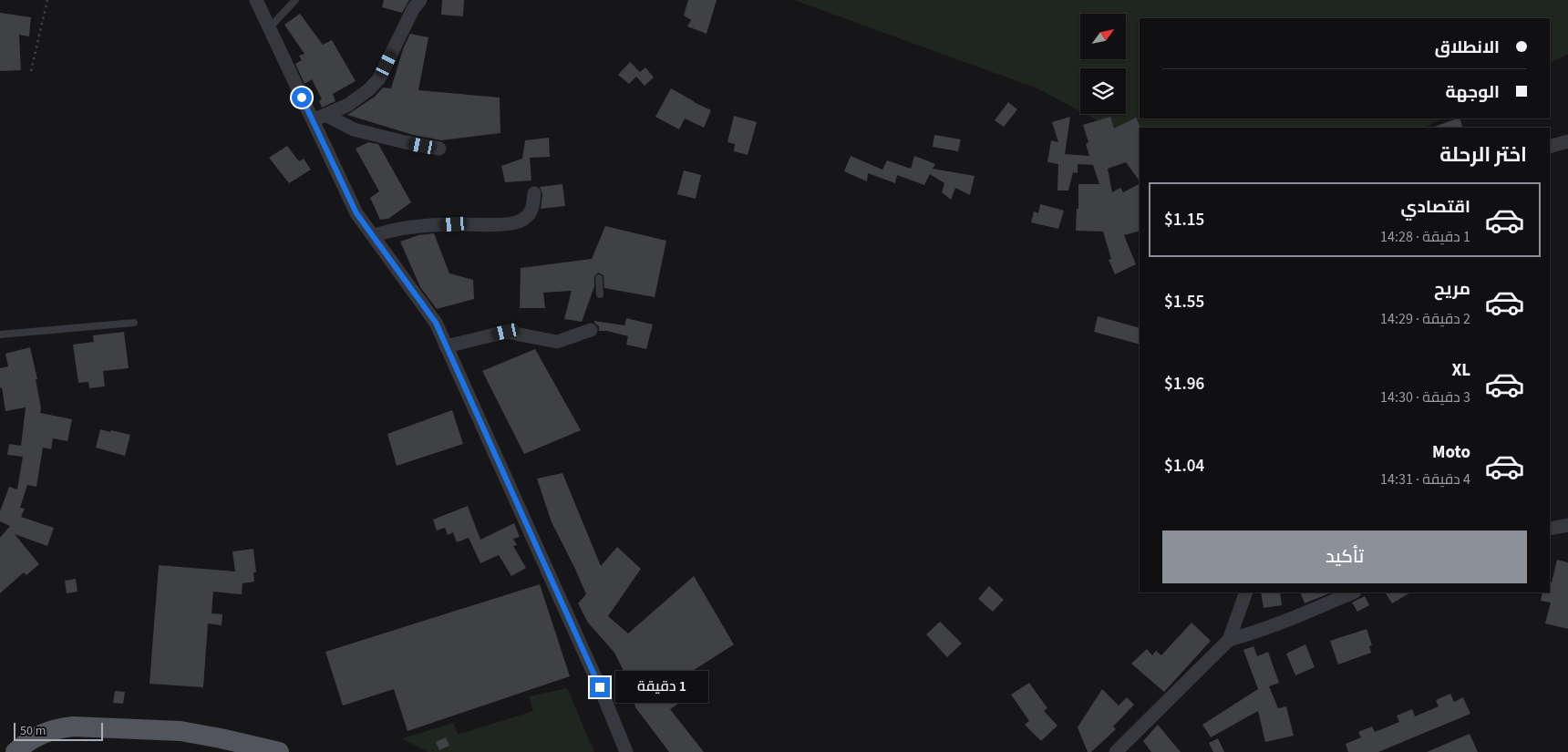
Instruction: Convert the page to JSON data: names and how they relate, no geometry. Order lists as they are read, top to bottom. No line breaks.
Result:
{"scale_bar":"50 m","north":"top right","page":{"banner":["الانطلاق","الوجهة"],"heading":"اختر الرحلة","list":[{"name":"اقتصادي","note":"1 دقيقة · 14:28","value":"$1.15"},{"name":"مريح","note":"2 دقيقة · 14:29","value":"$1.55"},{"name":"XL","note":"3 دقيقة · 14:30","value":"$1.96"},{"name":"Moto","note":"4 دقيقة · 14:31","value":"$1.04"}],"buttons":"تأكيد","bubble":"1 دقيقة","scale":"50 m"}}
